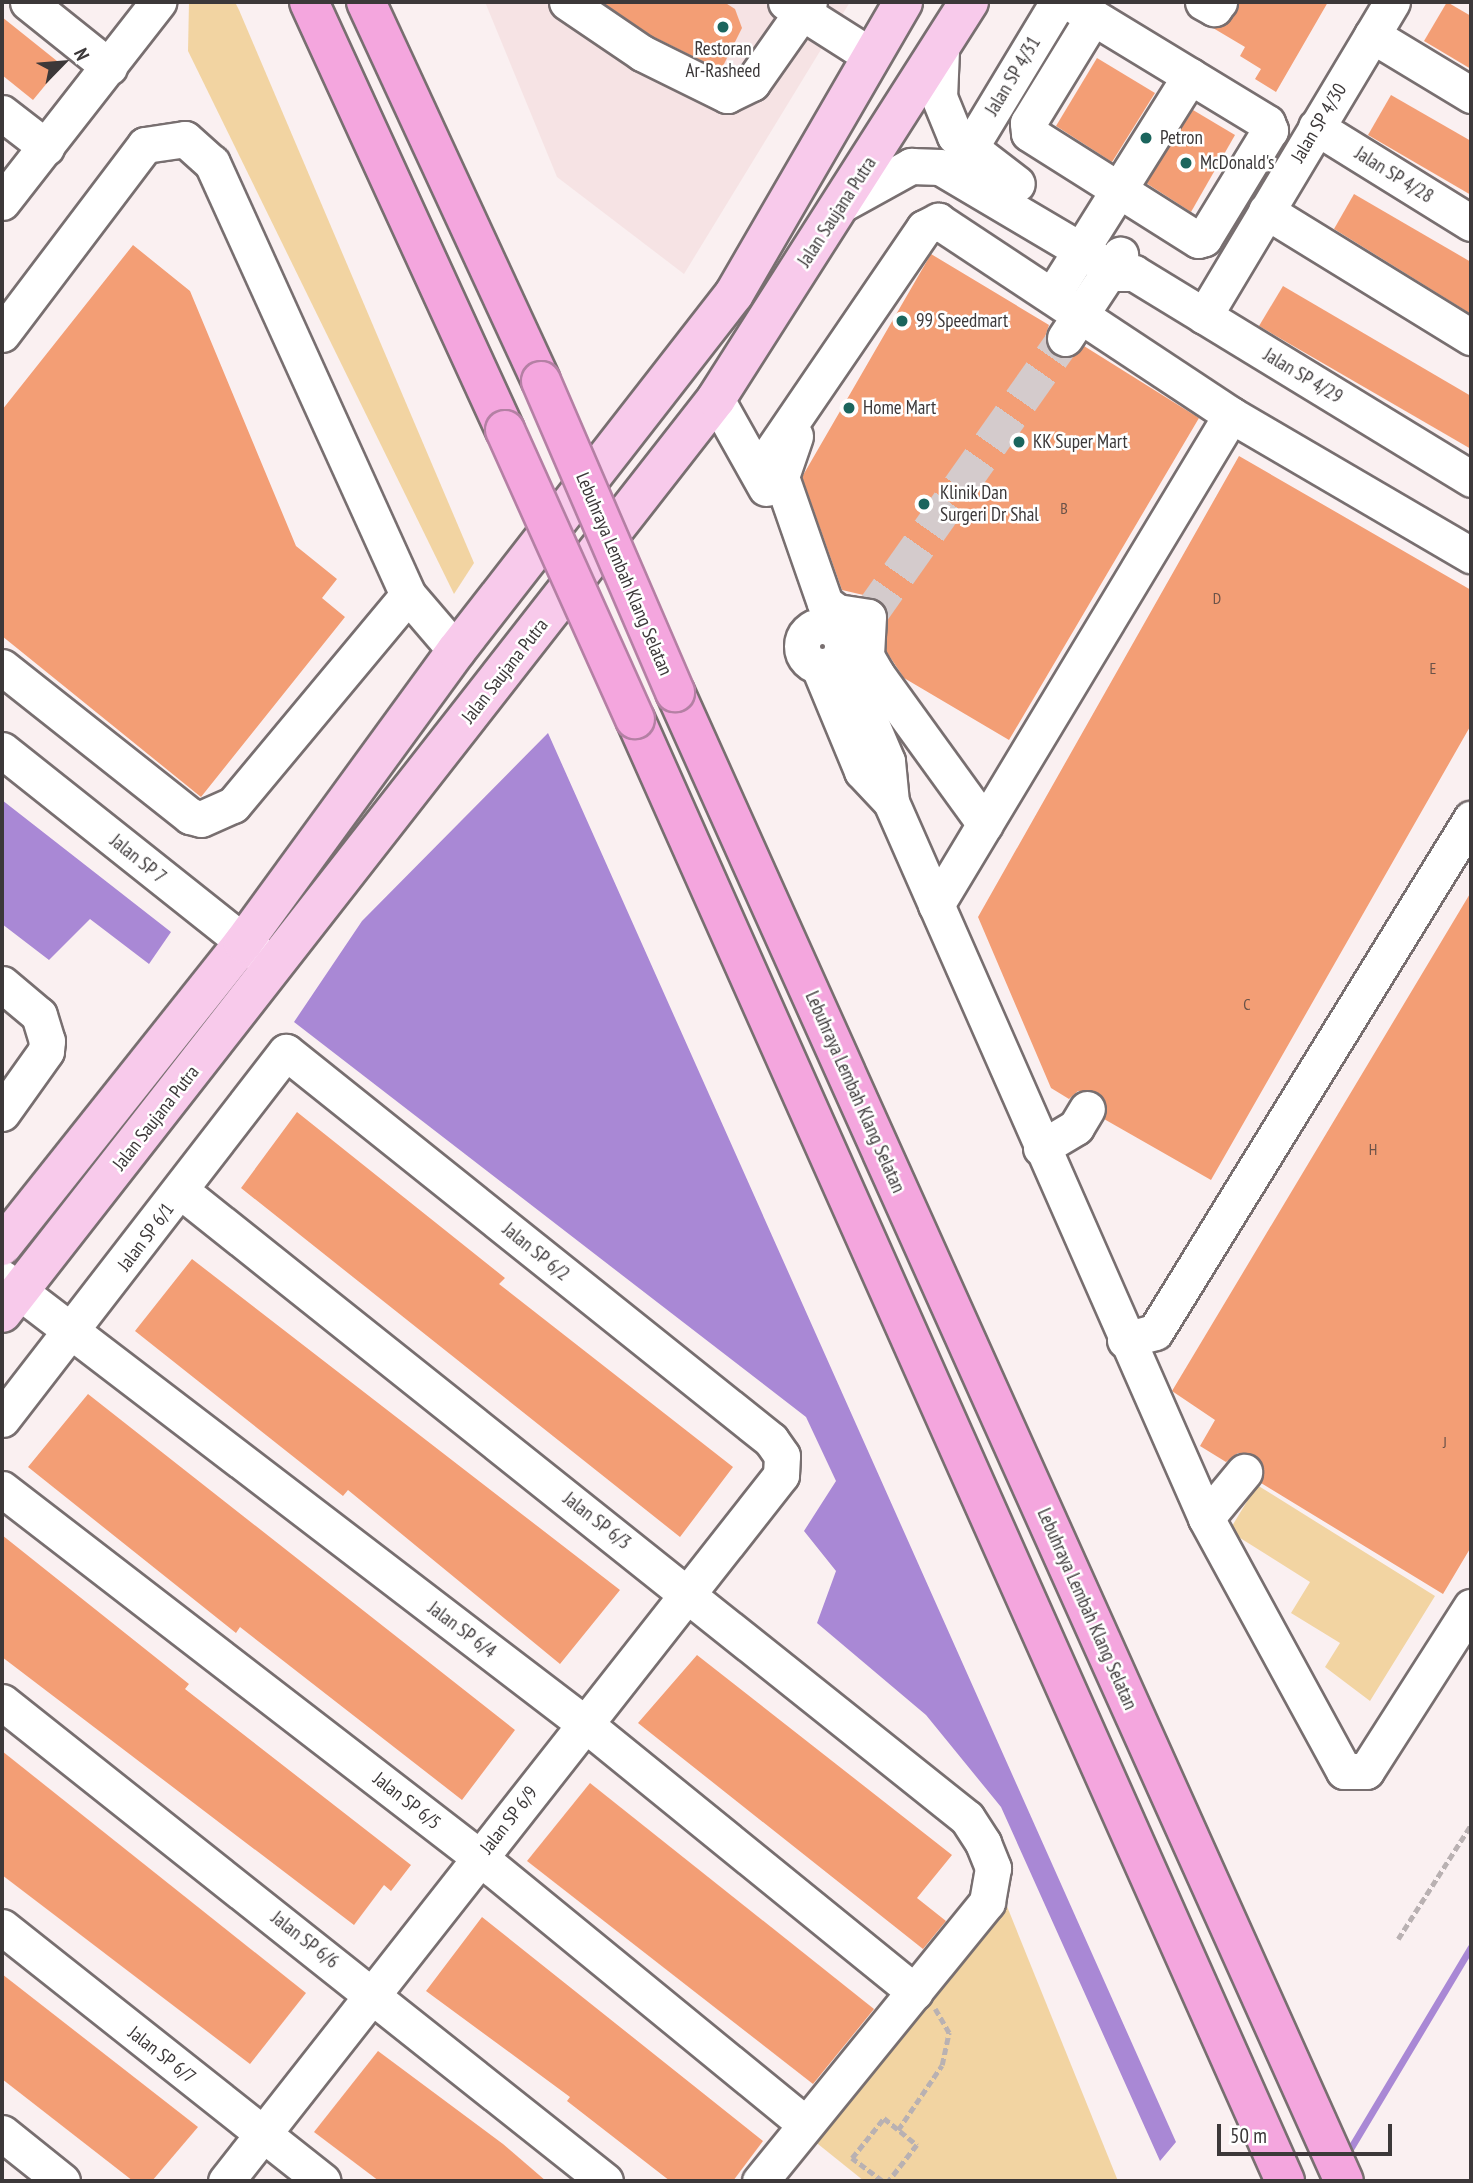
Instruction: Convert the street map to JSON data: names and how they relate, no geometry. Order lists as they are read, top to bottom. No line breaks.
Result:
{"streets":{"highway":["Lebuhraya Lembah Klang Selatan"],"main road":["Jalan Saujana Putra"],"street":["Jalan SP 4/31","Jalan SP 4/30","Jalan SP 4/28","Jalan SP 4/29","Jalan SP 7","Jalan SP 6/1","Jalan SP 6/2","Jalan SP 6/3","Jalan SP 6/4","Jalan SP 6/5","Jalan SP 6/9","Jalan SP 6/6","Jalan SP 6/7"]},"crossings":[["Jalan SP 4/30","Jalan SP 4/28"],["Jalan SP 4/30","Jalan SP 4/29"],["Jalan Saujana Putra","Jalan SP 7"],["Jalan Saujana Putra","Jalan SP 6/4"],["Jalan SP 6/1","Jalan SP 6/2"],["Jalan SP 6/1","Jalan SP 6/3"],["Jalan SP 6/1","Jalan SP 6/4"],["Jalan SP 6/2","Jalan SP 6/9"],["Jalan SP 6/3","Jalan SP 6/4"],["Jalan SP 6/3","Jalan SP 6/9"],["Jalan SP 6/4","Jalan SP 6/9"],["Jalan SP 6/5","Jalan SP 6/9"],["Jalan SP 6/9","Jalan SP 6/6"],["Jalan SP 6/9","Jalan SP 6/7"]],"places":["Restoran Ar-Rasheed","Petron","McDonald's","99 Speedmart","Home Mart","KK Super Mart","Klinik Dan Surgeri Dr Shal"],"house_numbers":["B","D","E","C","H","J"],"scale_bar":"50 m","north":"top right"}
